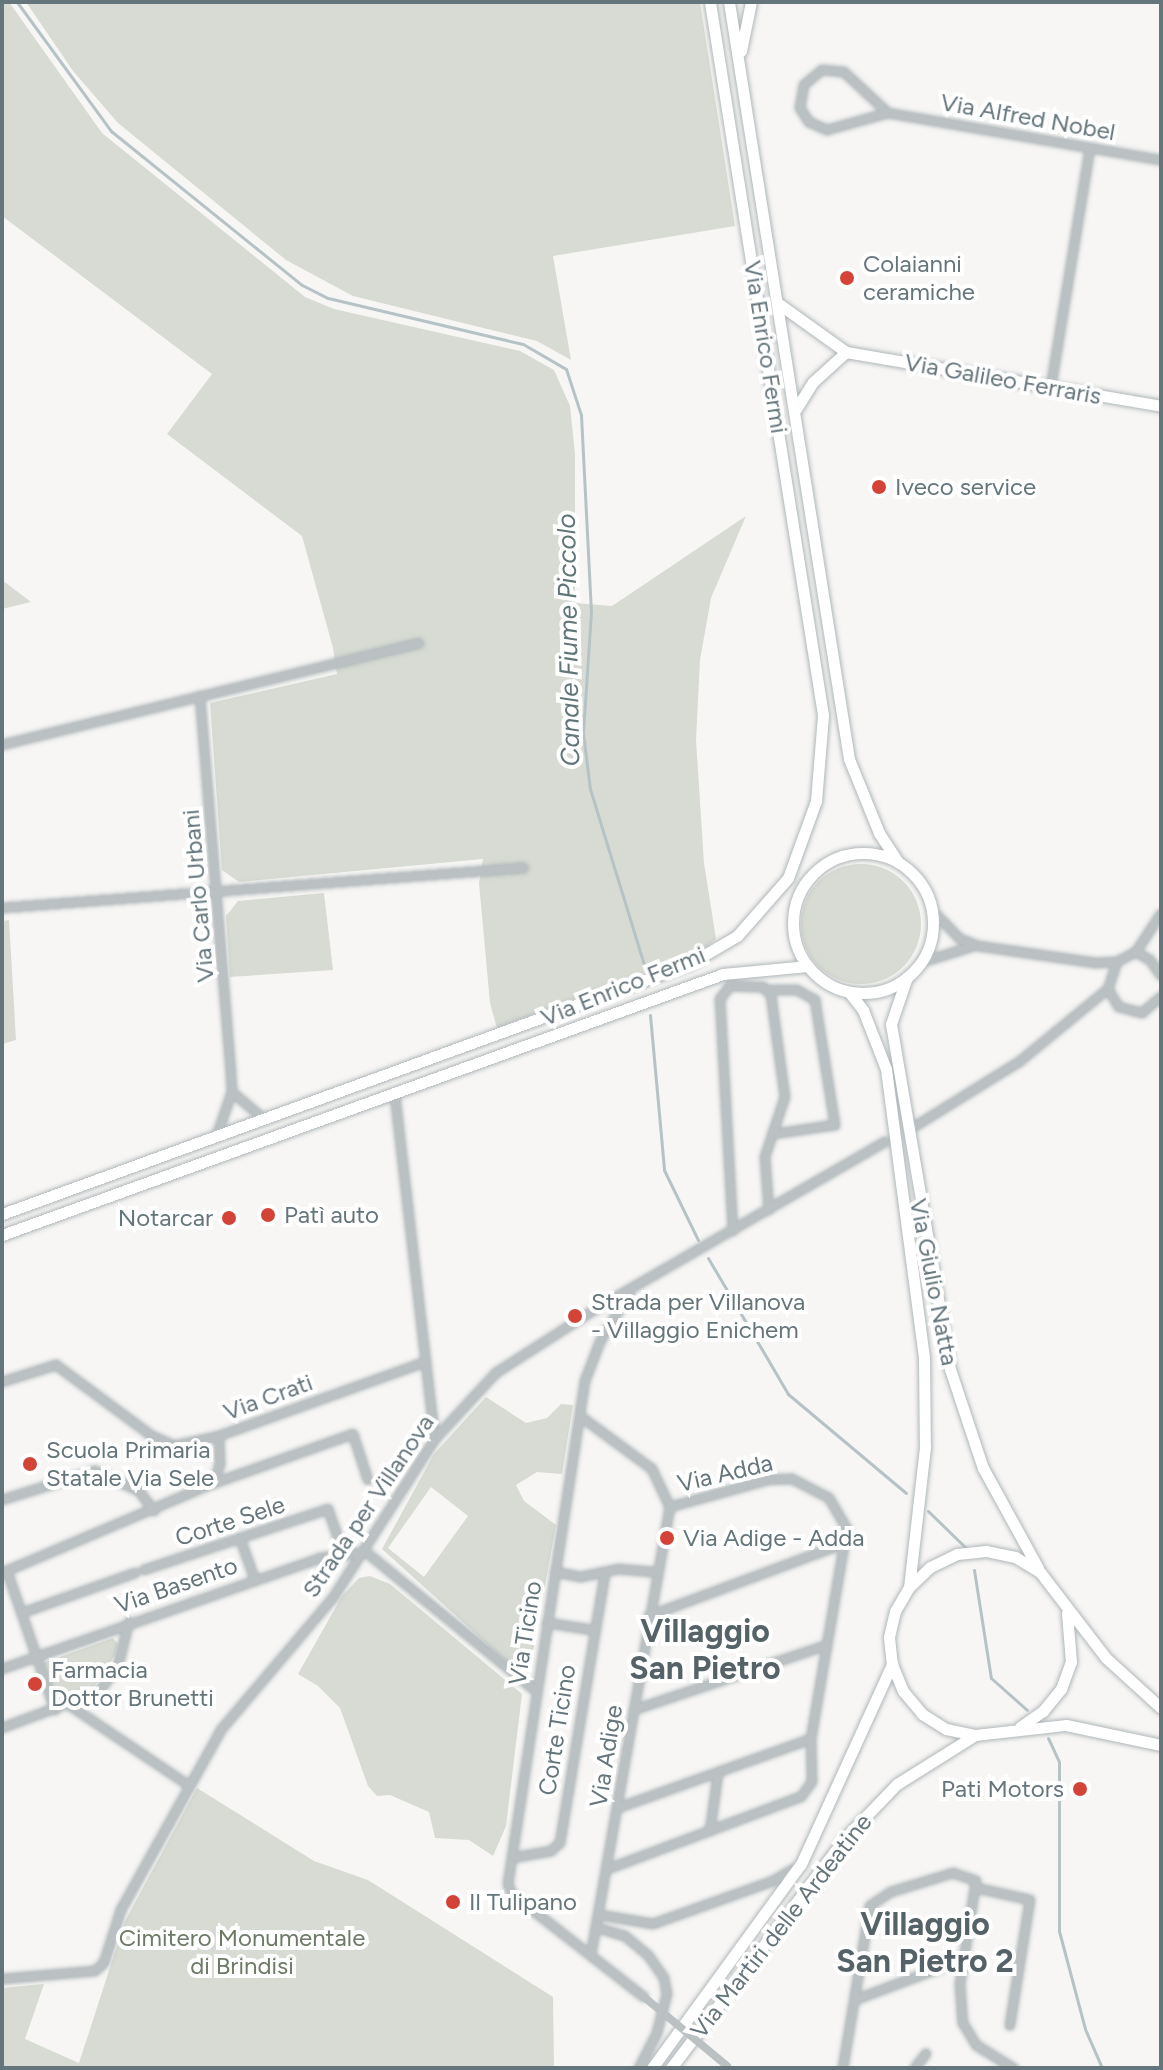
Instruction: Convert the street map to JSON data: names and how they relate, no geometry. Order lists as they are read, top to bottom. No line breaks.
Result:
{"streets":{"main road":["Via Enrico Fermi","Via Galileo Ferraris","Via Giulio Natta","Via Martiri delle Ardeatine"],"street":["Via Alfred Nobel","Via Carlo Urbani","Via Crati","Via Adda","Strada per Villanova","Corte Sele","Via Basento","Via Ticino","Corte Ticino","Via Adige"]},"crossings":[["Via Enrico Fermi","Via Carlo Urbani"],["Via Enrico Fermi","Via Giulio Natta"],["Via Giulio Natta","Via Martiri delle Ardeatine"],["Via Adda","Via Adige"],["Strada per Villanova","Via Basento"],["Strada per Villanova","Via Ticino"],["Corte Sele","Via Basento"],["Via Ticino","Corte Ticino"],["Via Ticino","Via Adige"]],"districts":["Villaggio San Pietro","Villaggio San Pietro 2"],"water":["Canale Fiume Piccolo"],"parks":["Cimitero Monumentale di Brindisi"],"places":["Colaianni ceramiche","Iveco service","Patì auto","Notarcar","Strada per Villanova - Villaggio Enichem","Scuola Primaria Statale Via Sele","Via Adige - Adda","Farmacia Dottor Brunetti","Pati Motors","Il Tulipano"]}
